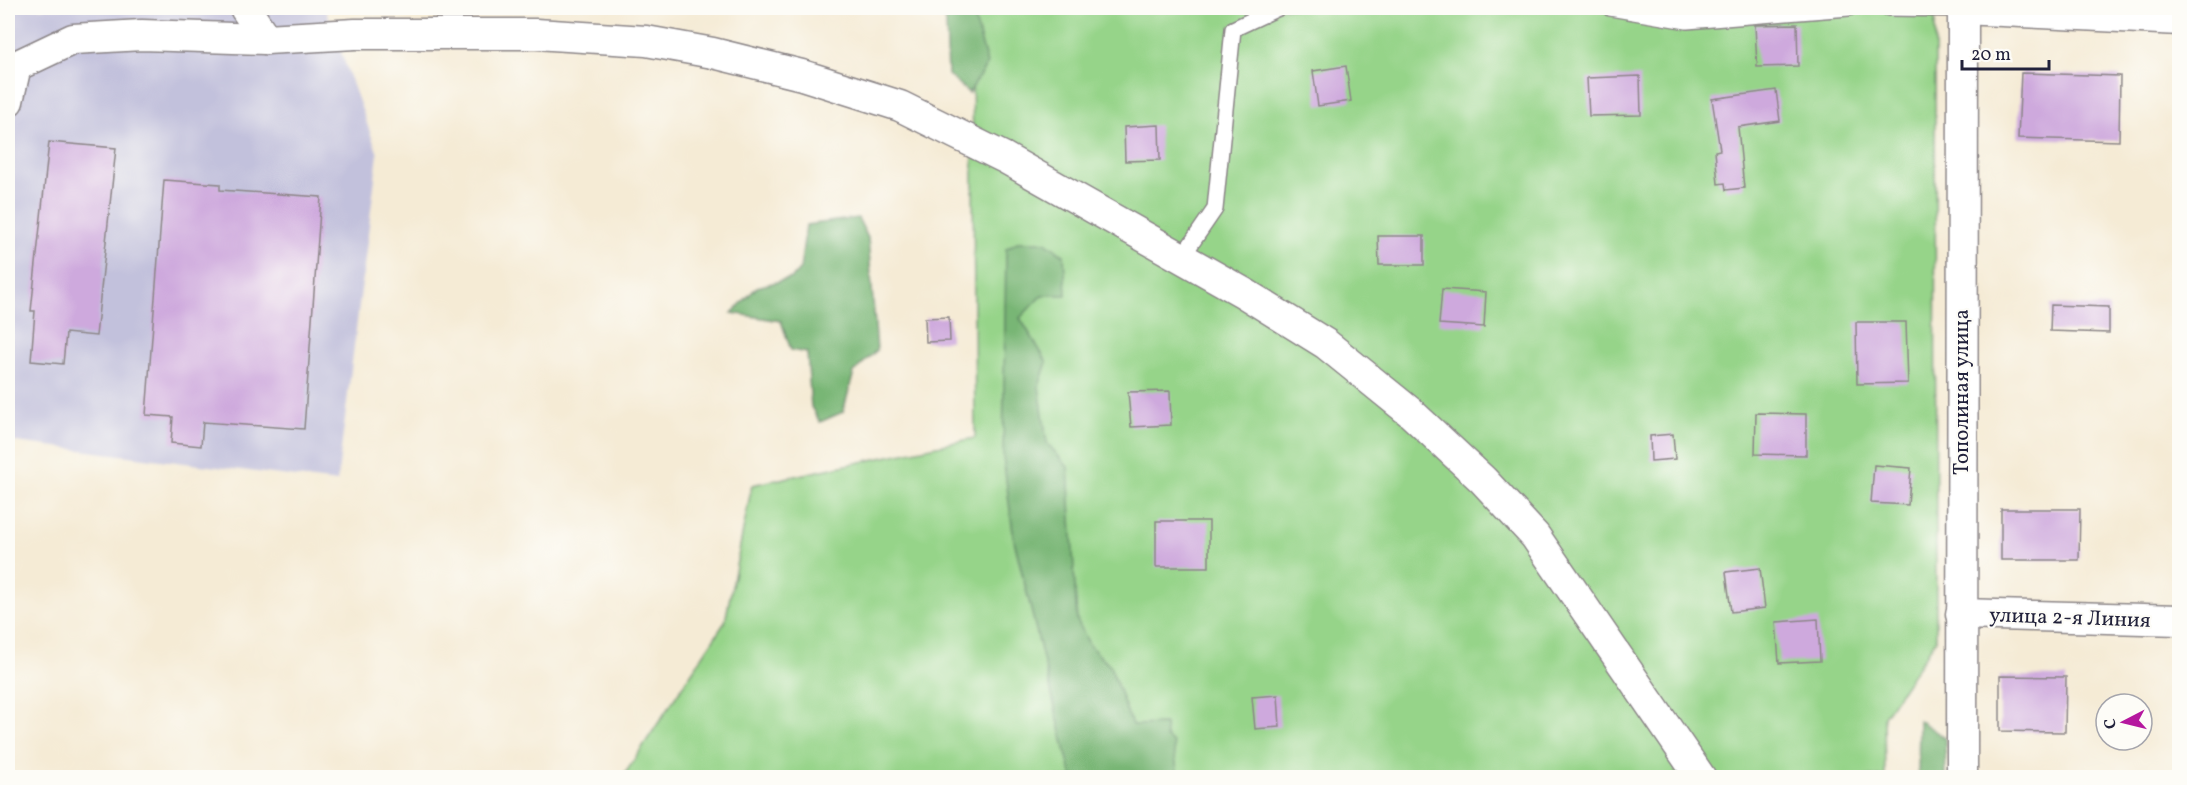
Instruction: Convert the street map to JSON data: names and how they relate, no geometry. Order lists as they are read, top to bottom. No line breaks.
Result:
{"streets":{"street":["Тополиная улица","улица 2-я Линия"]},"crossings":[["Тополиная улица","улица 2-я Линия"]],"scale_bar":"20 m","north":"left"}
